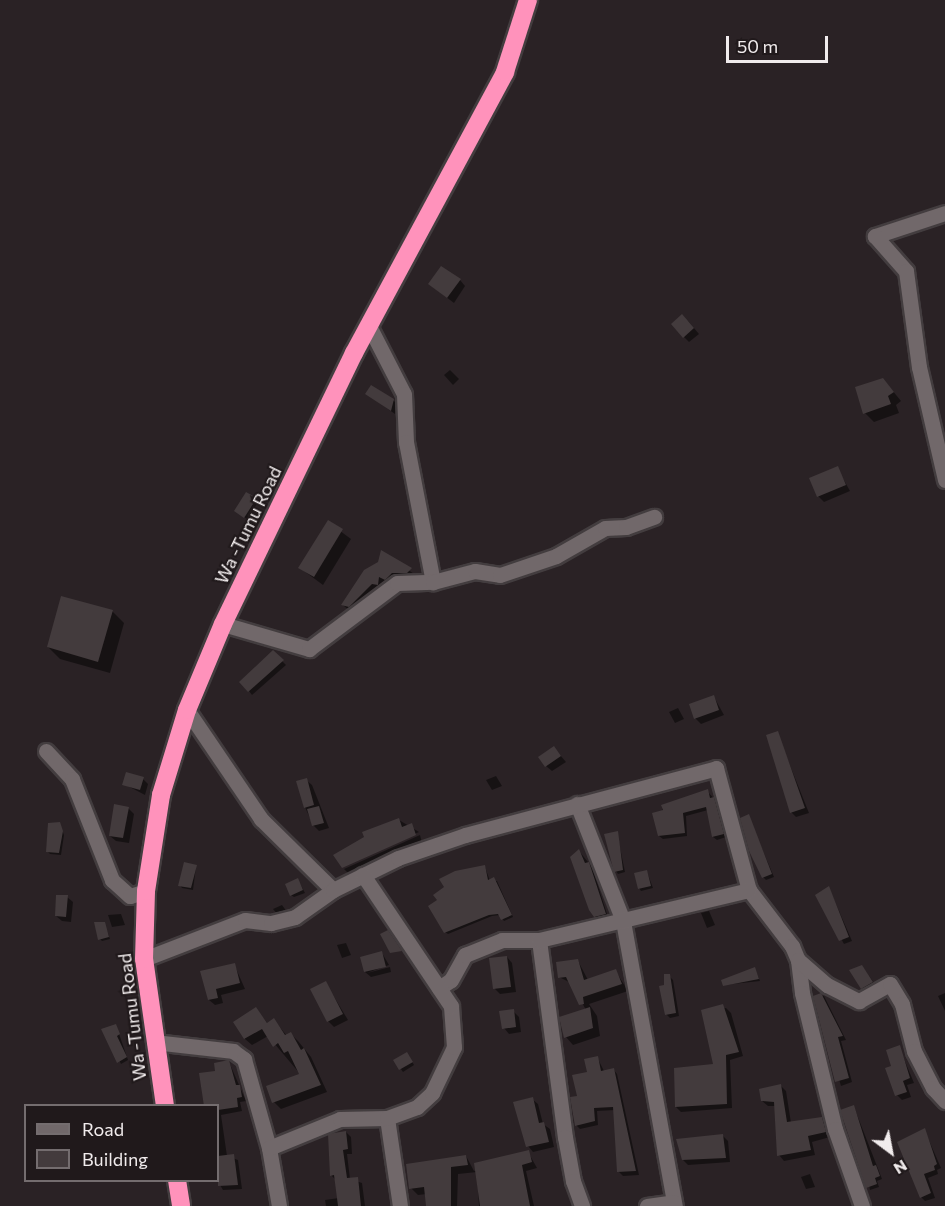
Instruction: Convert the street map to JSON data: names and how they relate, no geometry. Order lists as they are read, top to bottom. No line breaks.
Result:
{"streets":{"highway":["Wa -Tumu Road"]},"legend":["Road","Building"],"scale_bar":"50 m","north":"bottom right"}
